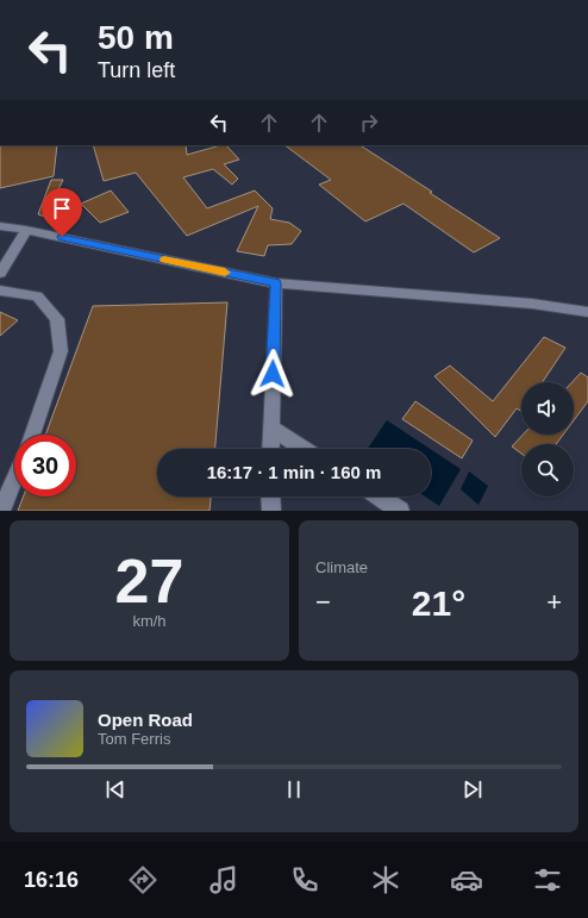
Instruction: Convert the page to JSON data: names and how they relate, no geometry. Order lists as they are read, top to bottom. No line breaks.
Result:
{"page":{"turn":["50 m","Turn left"],"limit":"30","trip":"16:17 · 1 min · 160 m","tile":[["27","km/h"],"Climate"],"heat":["−","21°","+"],"song":["Open Road","Tom Ferris"],"tabs":"16:16"}}
